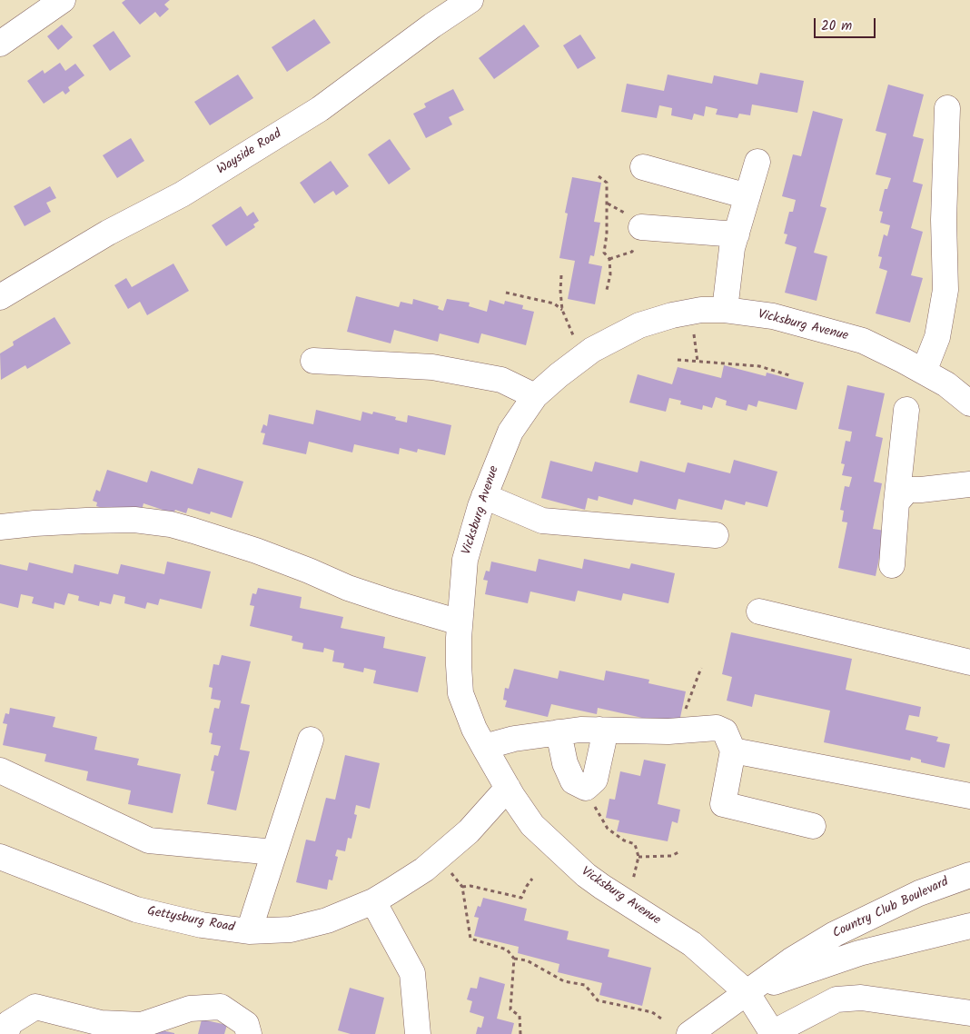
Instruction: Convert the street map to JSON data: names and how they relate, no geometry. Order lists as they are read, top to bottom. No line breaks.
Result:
{"streets":{"street":["Wayside Road","Vicksburg Avenue","Country Club Boulevard","Gettysburg Road"]},"crossings":[["Vicksburg Avenue","Country Club Boulevard"],["Vicksburg Avenue","Gettysburg Road"]],"scale_bar":"20 m"}
